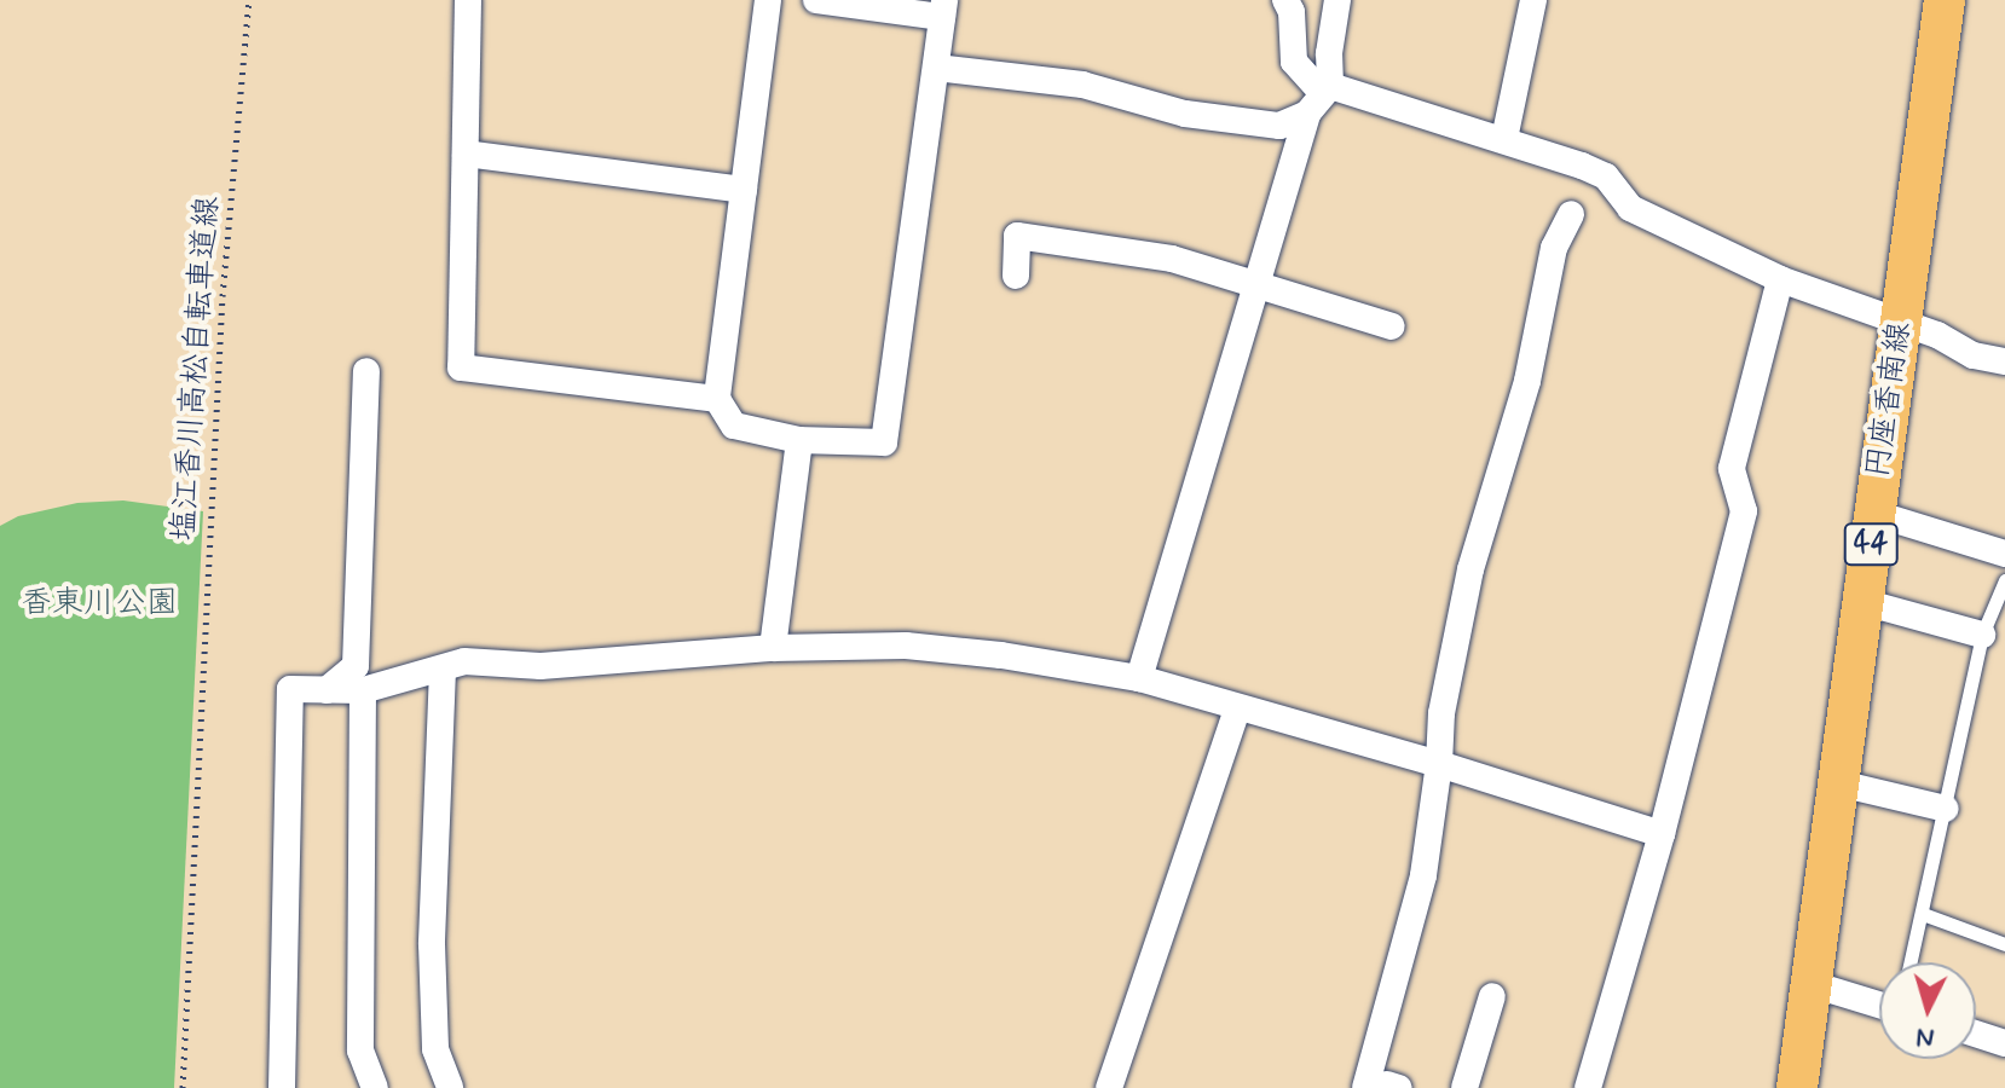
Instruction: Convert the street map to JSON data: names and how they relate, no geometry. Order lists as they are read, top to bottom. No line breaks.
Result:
{"streets":{"main road":["円座香南線","44"],"path":["塩江香川高松自転車道線"]},"parks":["香東川公園"],"north":"bottom"}
